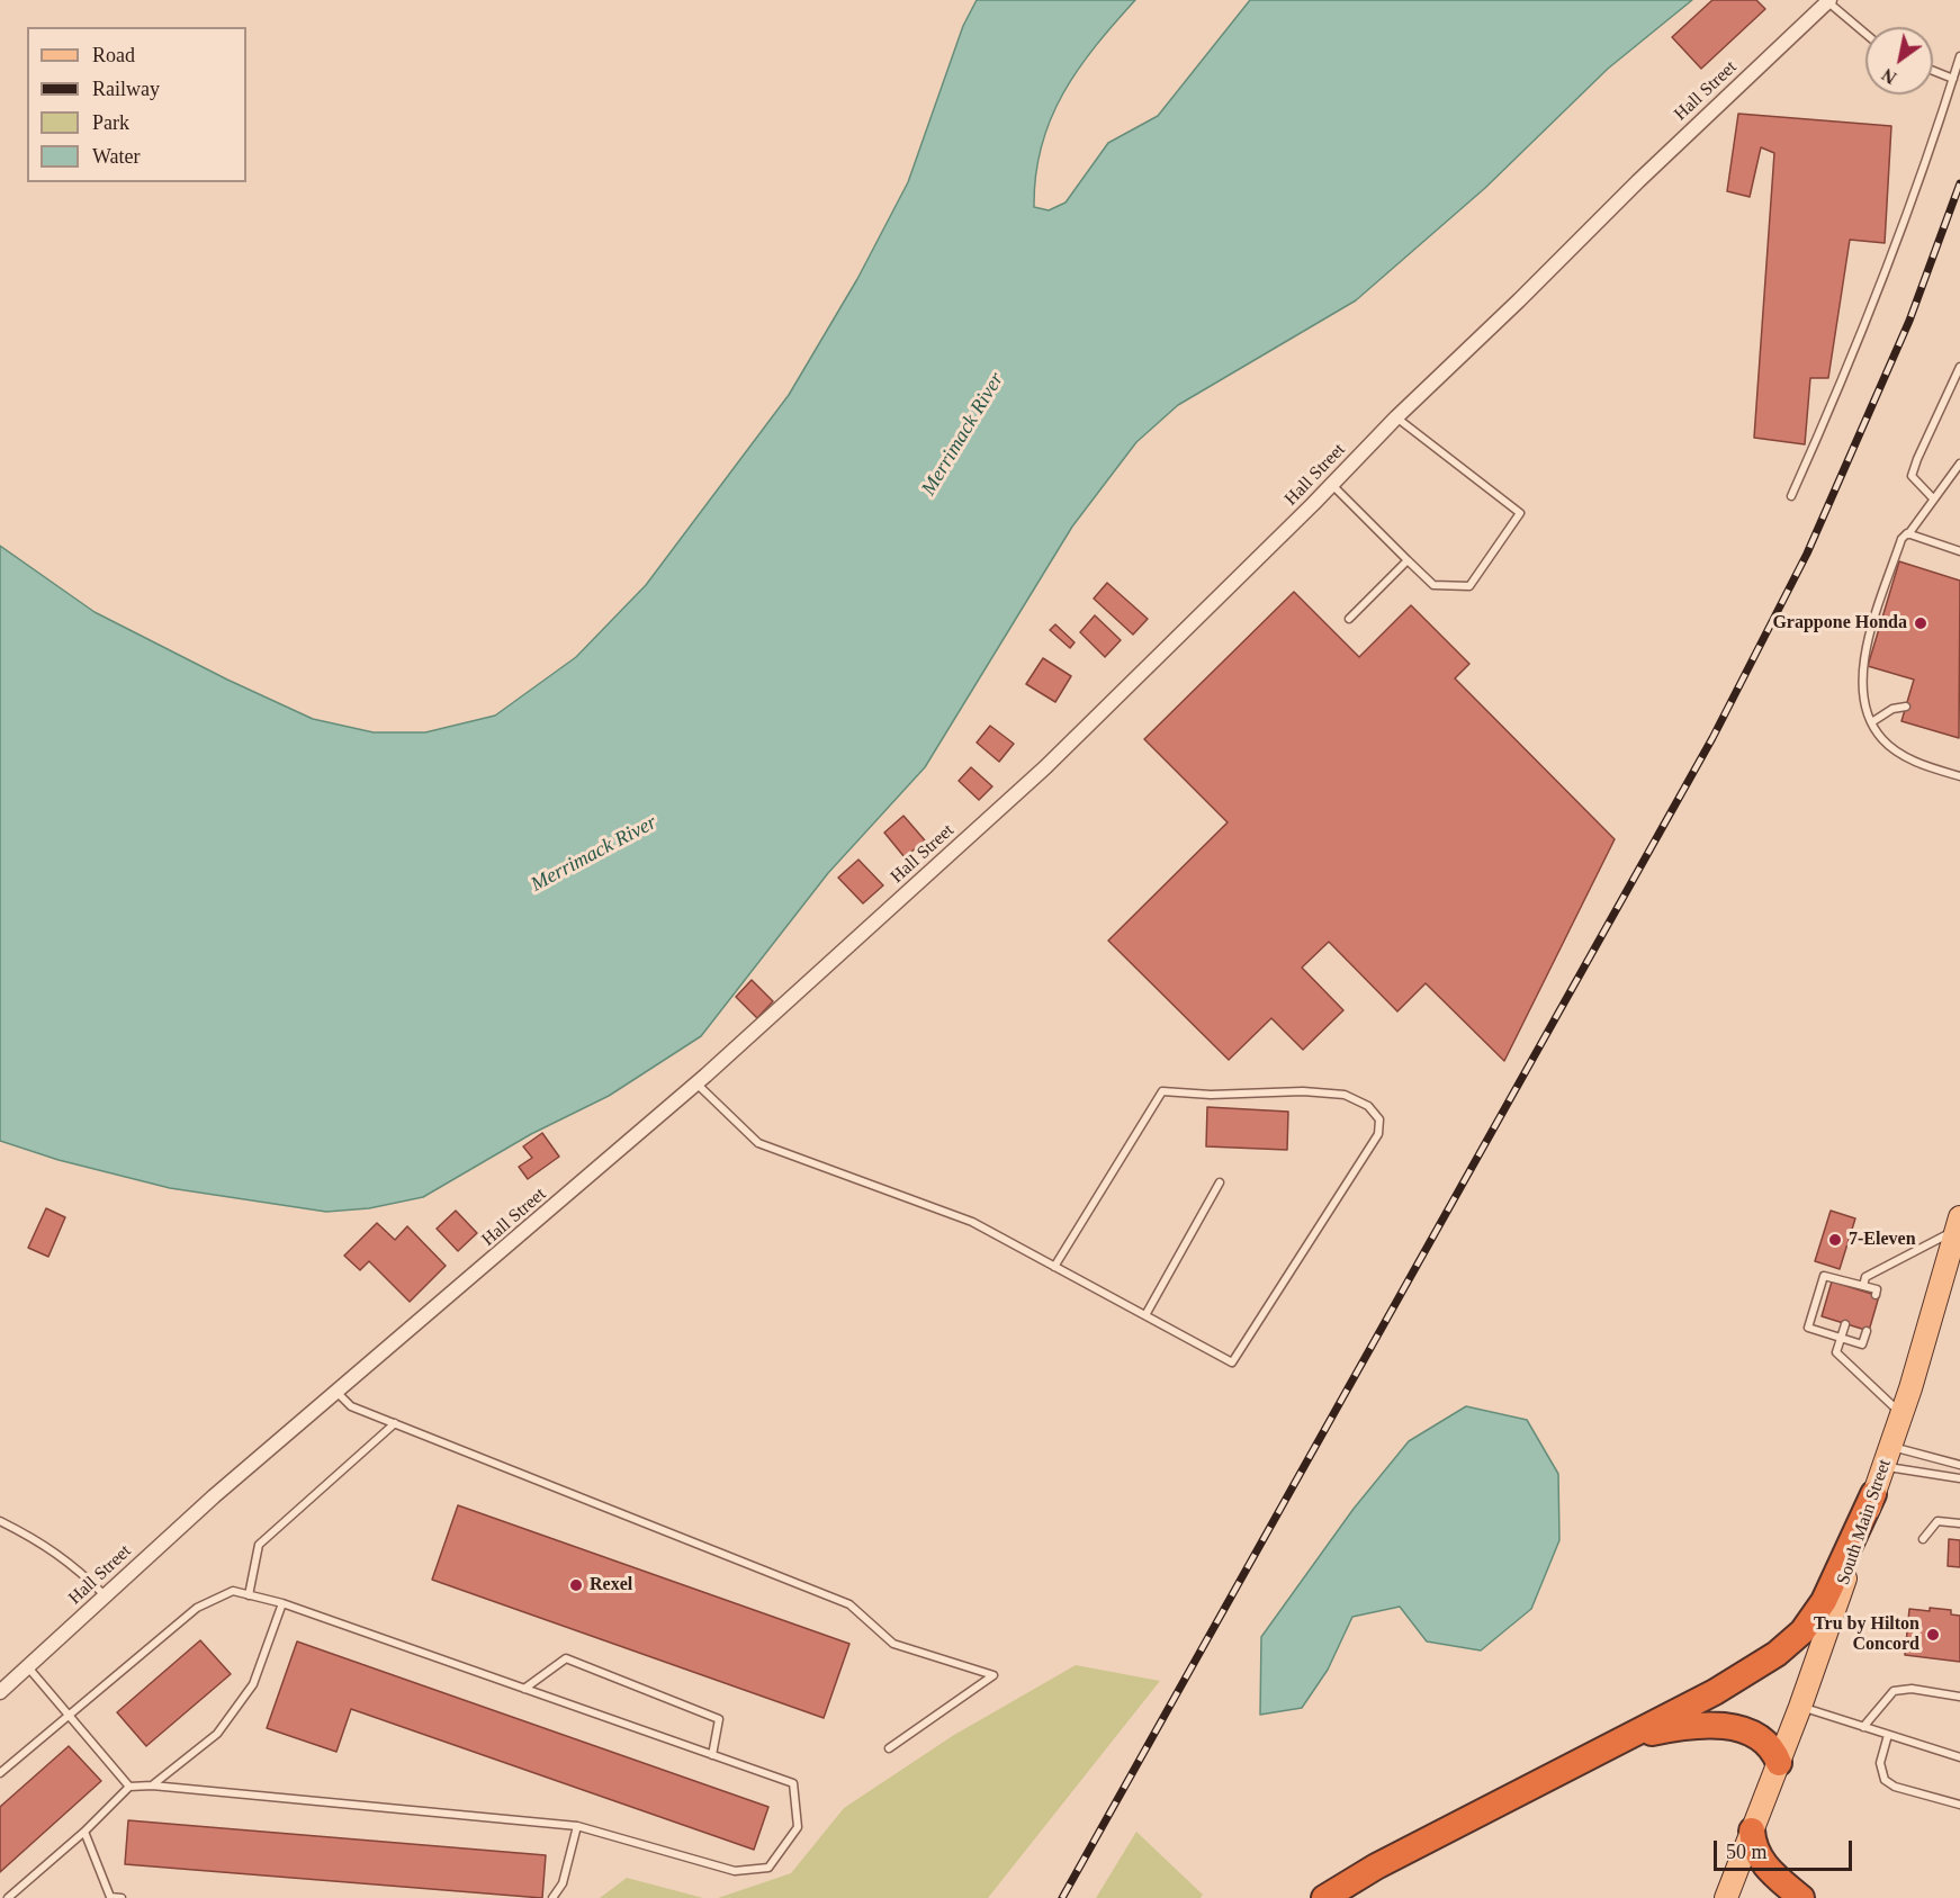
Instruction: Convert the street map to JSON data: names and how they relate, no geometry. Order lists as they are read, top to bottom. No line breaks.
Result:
{"streets":{"main road":["South Main Street"],"street":["Hall Street"]},"water":["Merrimack River"],"places":["Grappone Honda","7-Eleven","Rexel","Tru by Hilton Concord"],"legend":["Road","Railway","Park","Water"],"scale_bar":"50 m","north":"bottom left"}
